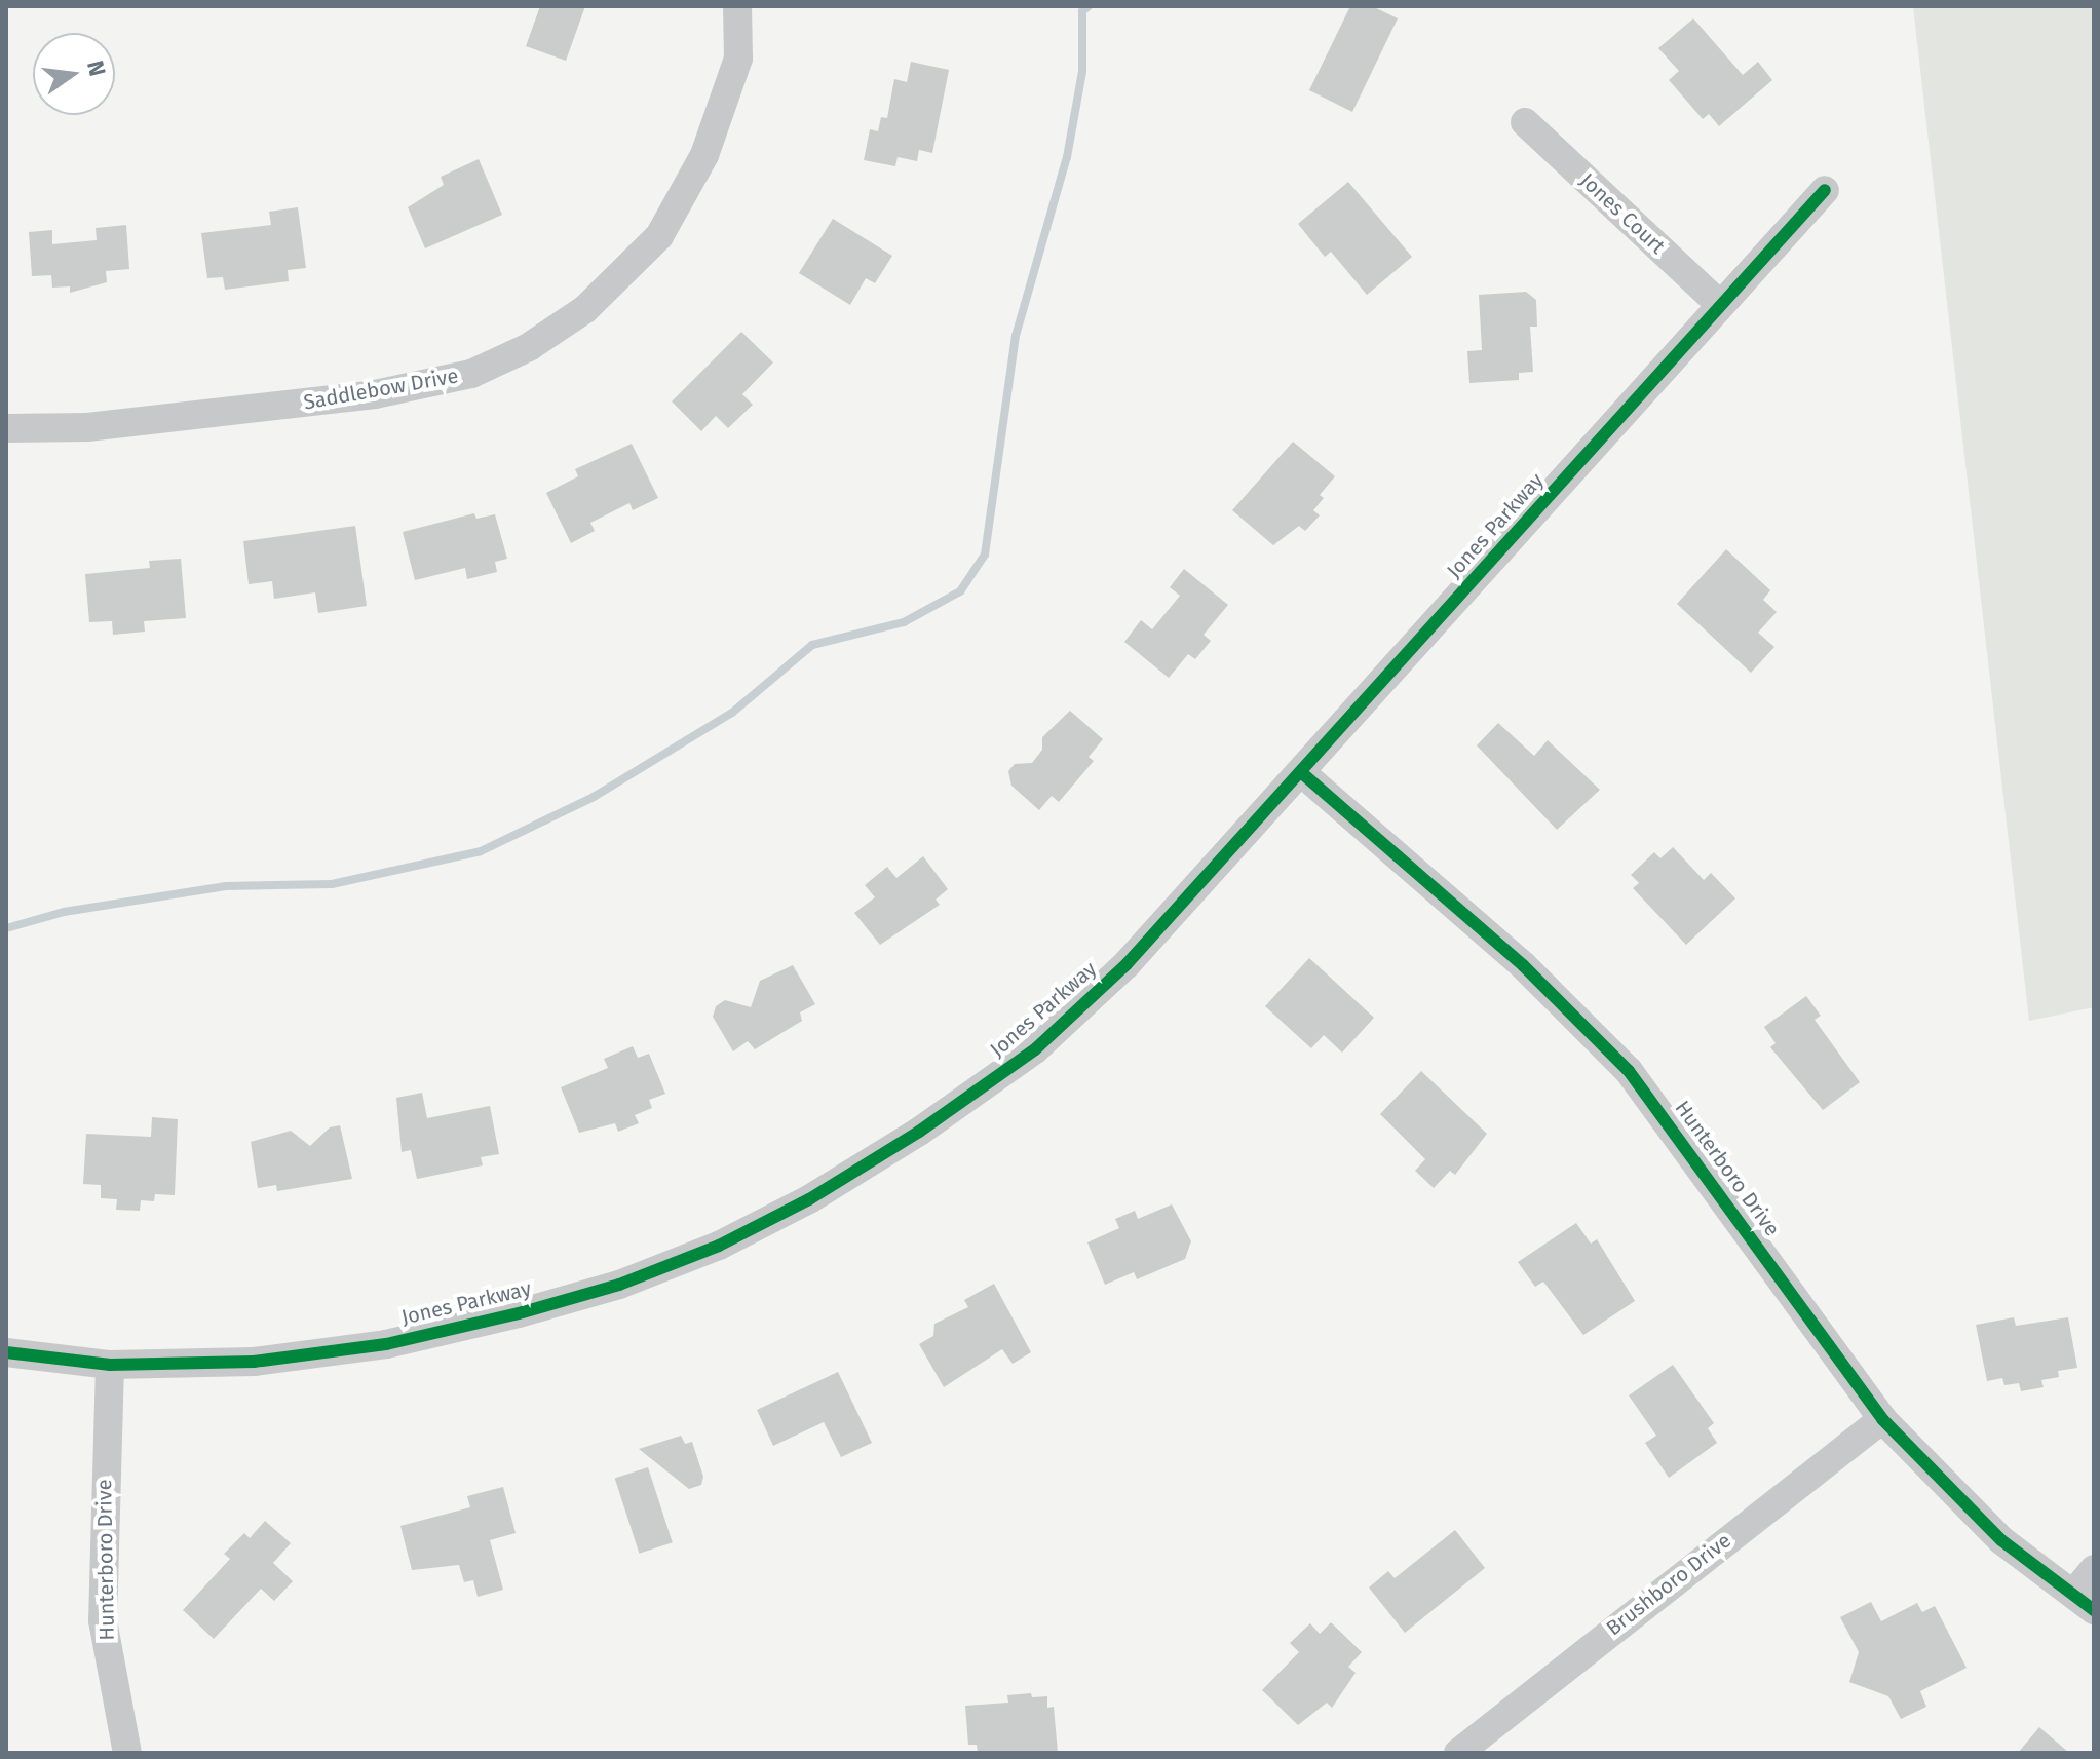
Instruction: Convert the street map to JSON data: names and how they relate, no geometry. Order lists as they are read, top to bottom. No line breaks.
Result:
{"streets":{"street":["Jones Court","Saddlebow Drive","Jones Parkway","Hunterboro Drive","Brushboro Drive"]},"crossings":[["Jones Court","Jones Parkway"],["Jones Parkway","Hunterboro Drive"],["Hunterboro Drive","Brushboro Drive"]],"north":"right"}
